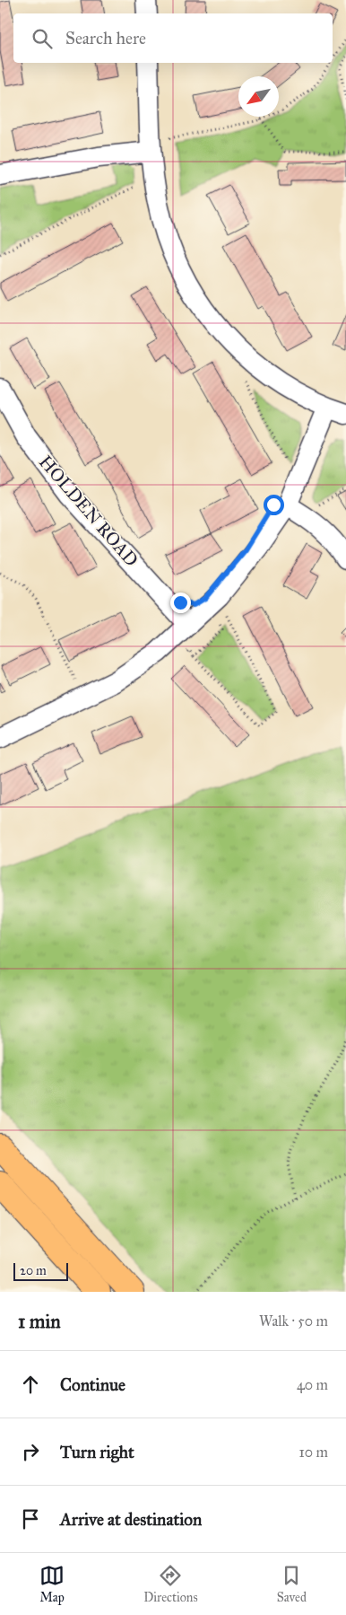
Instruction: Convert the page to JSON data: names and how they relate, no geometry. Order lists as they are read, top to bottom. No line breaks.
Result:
{"streets":{"street":["HOLDEN ROAD"]},"scale_bar":"20 m","north":"bottom left","page":{"search":"Search here","scale":"20 m","heading":["1 min","Walk · 50 m"],"list":[["Continue","40 m"],["Turn right","10 m"],"Arrive at destination"],"nav":["Map","Directions","Saved"]}}
